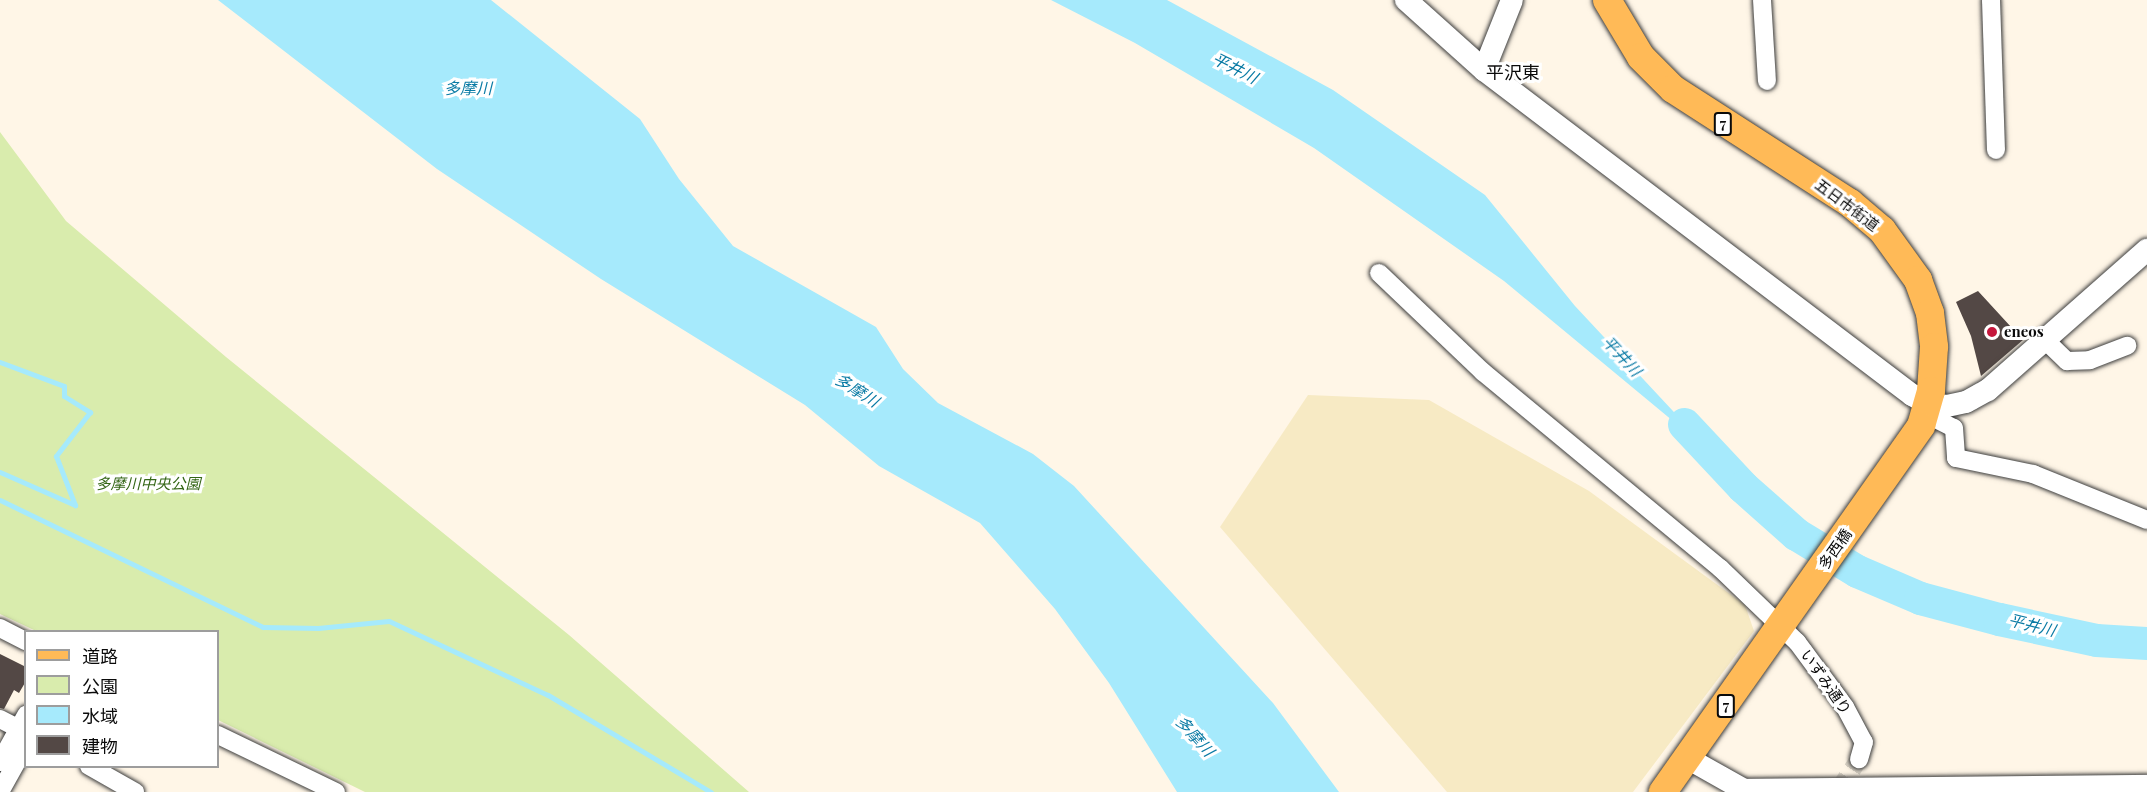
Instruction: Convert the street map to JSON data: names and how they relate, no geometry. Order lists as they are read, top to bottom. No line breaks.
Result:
{"streets":{"main road":["7","五日市街道","多西橋"],"street":["いずみ通り"]},"crossings":[["7","多西橋"],["7","いずみ通り"],["五日市街道","多西橋"],["多西橋","いずみ通り"]],"districts":["平沢東"],"water":["平井川","多摩川"],"parks":["多摩川中央公園"],"places":["eneos"],"legend":["道路","公園","水域","建物"]}
